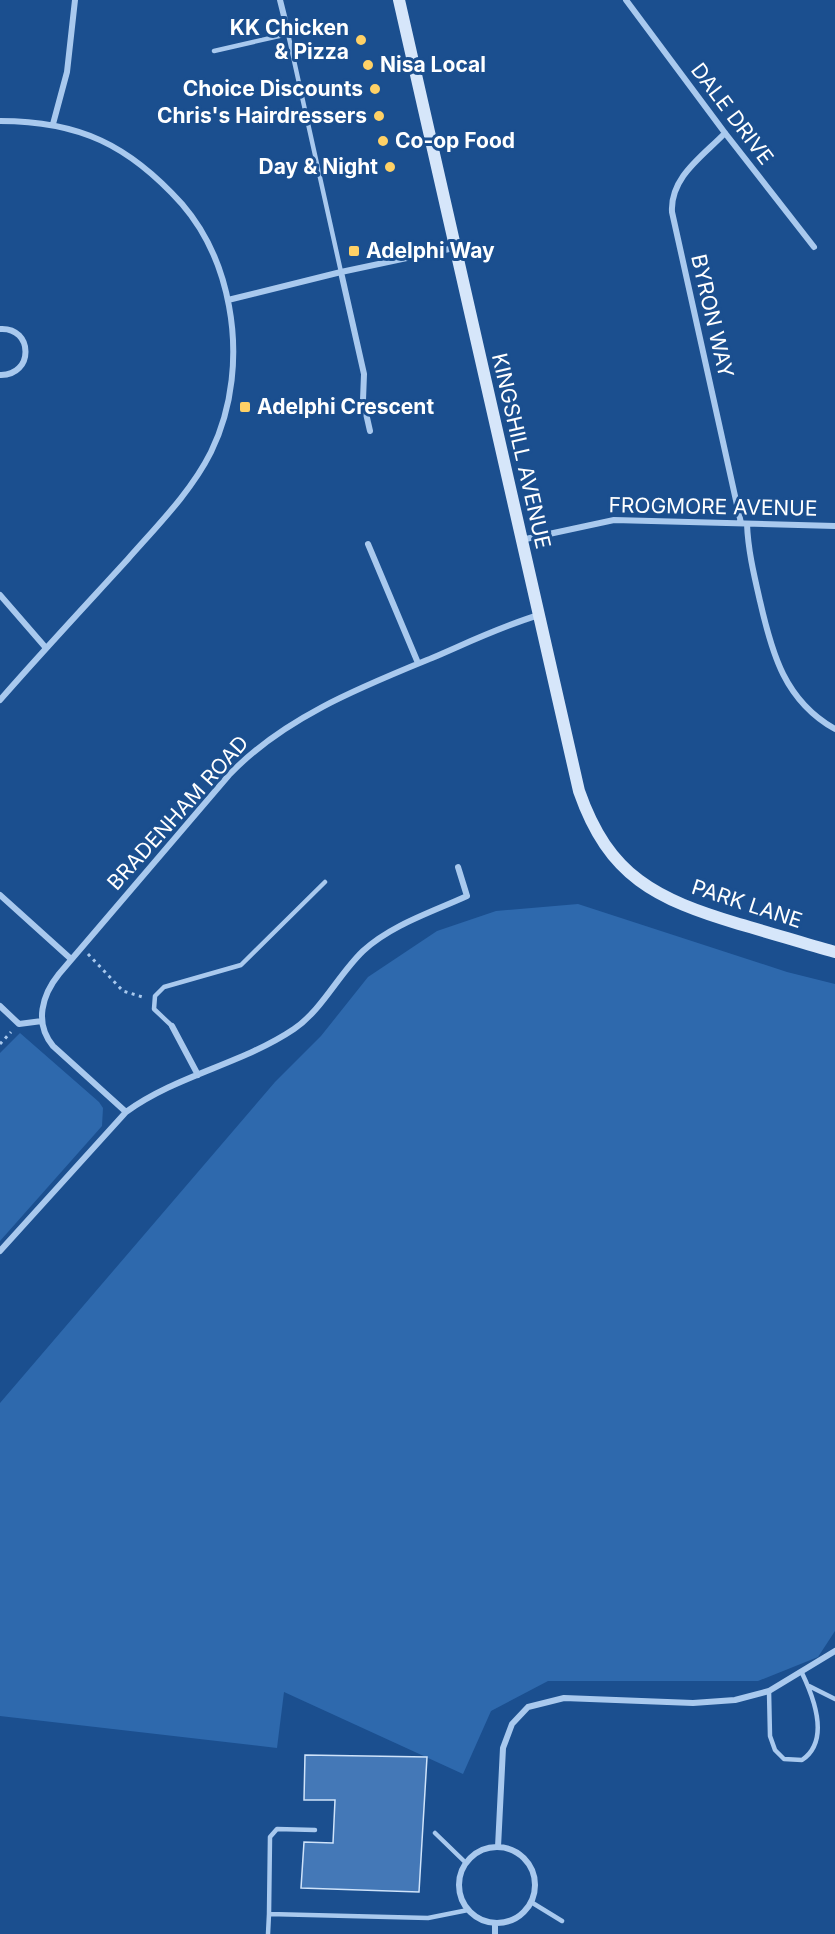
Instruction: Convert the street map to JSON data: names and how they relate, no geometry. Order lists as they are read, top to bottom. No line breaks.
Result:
{"streets":{"street":["DALE DRIVE","BYRON WAY","KINGSHILL AVENUE","FROGMORE AVENUE","BRADENHAM ROAD","PARK LANE"]},"crossings":[["DALE DRIVE","BYRON WAY"],["BYRON WAY","FROGMORE AVENUE"],["KINGSHILL AVENUE","FROGMORE AVENUE"],["KINGSHILL AVENUE","BRADENHAM ROAD"],["KINGSHILL AVENUE","PARK LANE"]],"places":{"other":["KK Chicken & Pizza","Nisa Local","Choice Discounts","Chris's Hairdressers","Co-op Food","Day & Night"],"transit":["Adelphi Way","Adelphi Crescent"]}}
